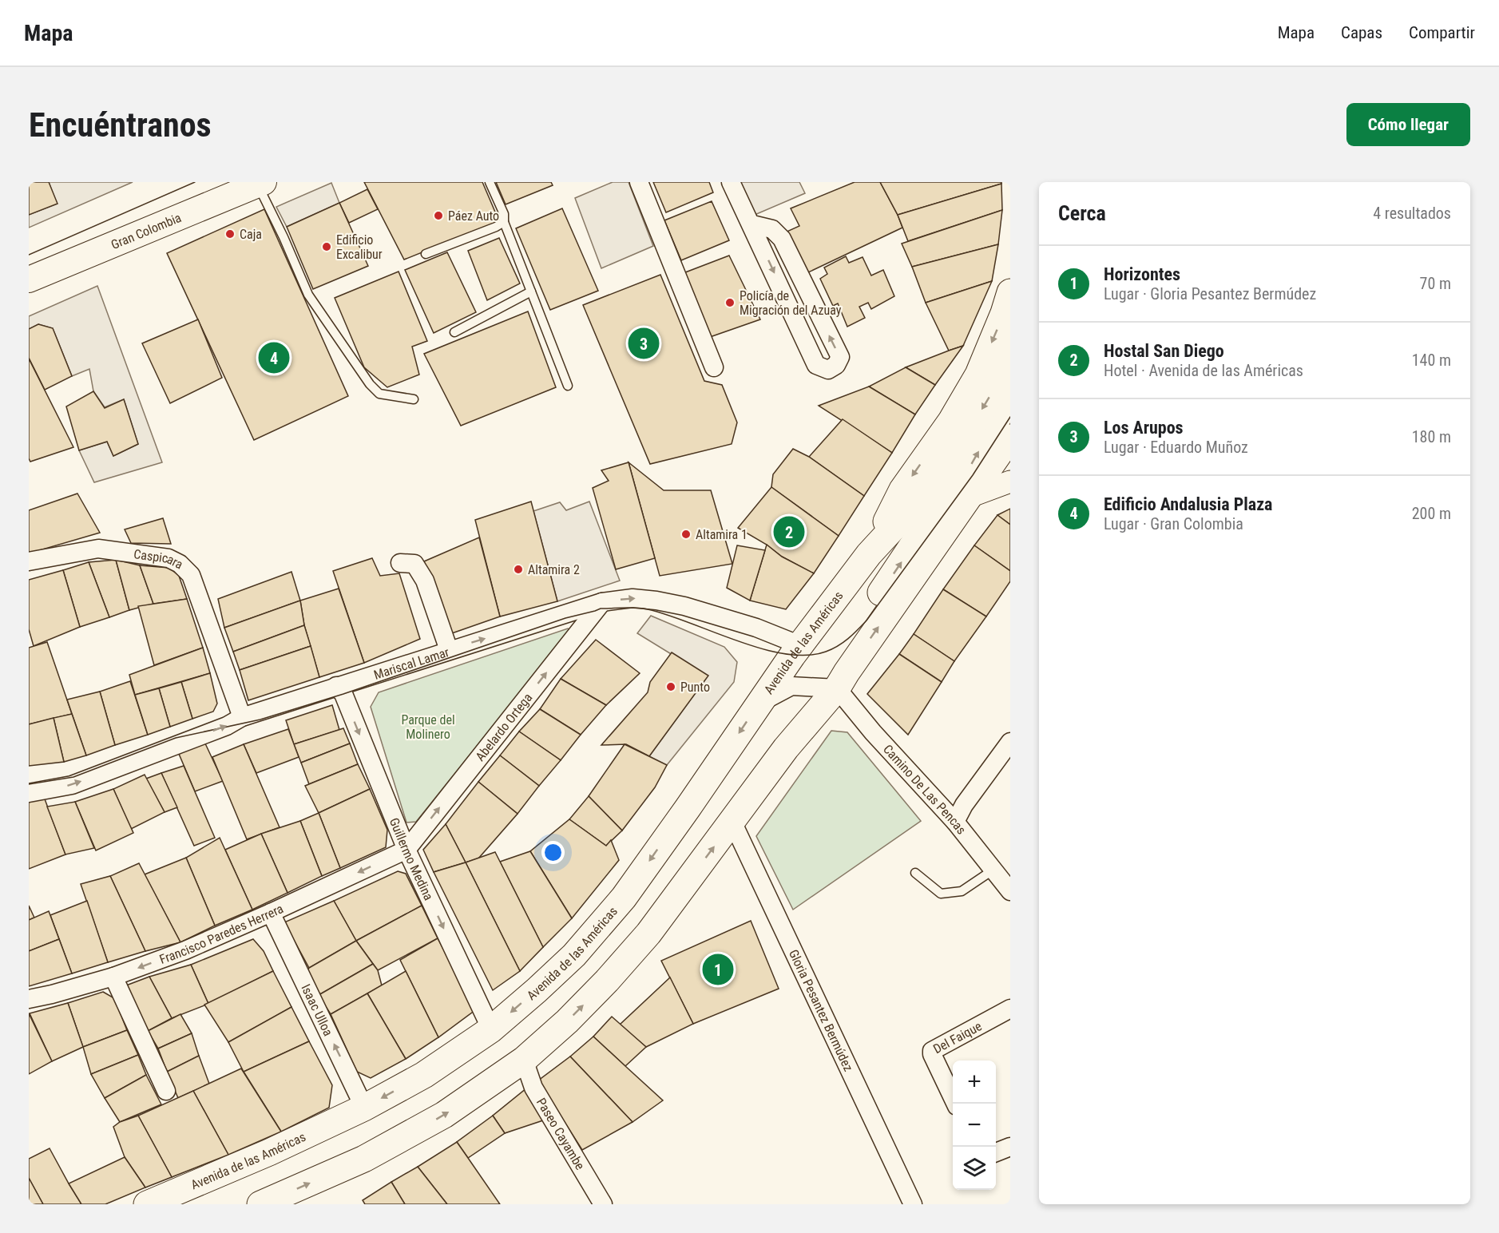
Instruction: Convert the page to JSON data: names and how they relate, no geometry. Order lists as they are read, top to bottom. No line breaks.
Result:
{"streets":{"main road":["Gran Colombia","Avenida de las Américas"],"street":["Caspicara","Mariscal Lamar","Abelardo Ortega","Camino De Las Pencas","Guillermo Medina","Francisco Paredes Herrera","Isaac Ulloa","Gloria Pesantez Bermúdez","Del Faique","Paseo Cayambe"]},"crossings":[["Caspicara","Mariscal Lamar"],["Avenida de las Américas","Mariscal Lamar"],["Avenida de las Américas","Guillermo Medina"],["Avenida de las Américas","Isaac Ulloa"],["Mariscal Lamar","Abelardo Ortega"],["Mariscal Lamar","Guillermo Medina"],["Abelardo Ortega","Guillermo Medina"],["Abelardo Ortega","Francisco Paredes Herrera"],["Guillermo Medina","Francisco Paredes Herrera"],["Francisco Paredes Herrera","Isaac Ulloa"]],"one_way":["Mariscal Lamar","Abelardo Ortega","Guillermo Medina","Francisco Paredes Herrera","Isaac Ulloa"],"parks":["Parque del Molinero"],"places":["Páez Auto","Caja","Edificio Excalibur","Policía de Migración del Azuay","Altamira 1","Altamira 2","Punto"],"page":{"header":"Mapa","nav":["Mapa","Capas","Compartir"],"buttons":"Cómo llegar","title":"Encuéntranos","heading":["Cerca","4 resultados"],"list":[{"mark":"1","name":"Horizontes","note":"Lugar · Gloria Pesantez Bermúdez","value":"70 m"},{"mark":"2","name":"Hostal San Diego","note":"Hotel · Avenida de las Américas","value":"140 m"},{"mark":"3","name":"Los Arupos","note":"Lugar · Eduardo Muñoz","value":"180 m"},{"mark":"4","name":"Edificio Andalusia Plaza","note":"Lugar · Gran Colombia","value":"200 m"}],"pins":["3","4","2","1"],"map_buttons":["+","−"]}}
